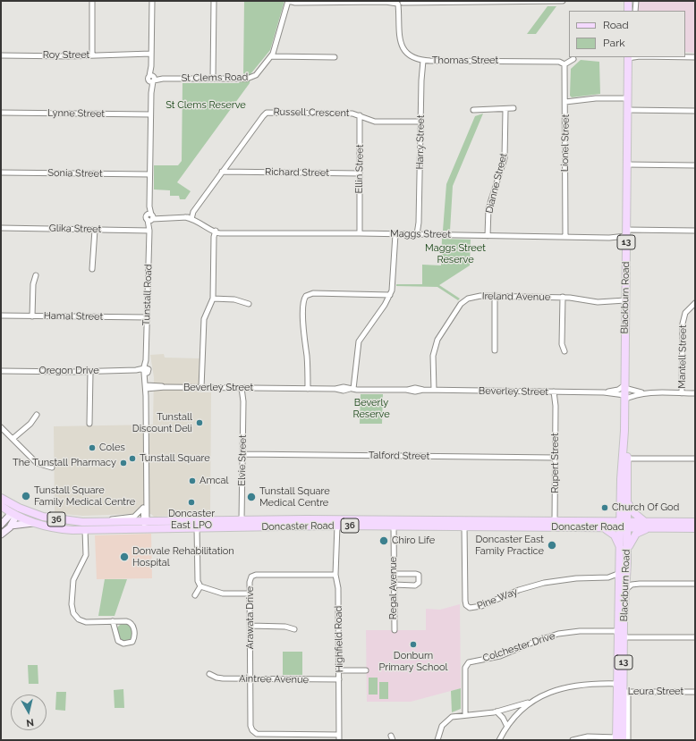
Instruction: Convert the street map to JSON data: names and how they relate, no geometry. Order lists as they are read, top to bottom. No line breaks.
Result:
{"streets":{"main road":["13","Blackburn Road","36","Doncaster Road"],"street":["Roy Street","Thomas Street","St Clems Road","Russell Crescent","Lynne Street","Harry Street","Lionel Street","Ellin Street","Richard Street","Sonia Street","Dianne Street","Glika Street","Maggs Street","Tunstall Road","Ireland Avenue","Hamal Street","Mantell Street","Oregon Drive","Beverley Street","Talford Street","Elvie Street","Rupert Street","Regal Avenue","Pine Way","Arawata Drive","Highfield Road","Colchester Drive","Aintree Avenue","Leura Street"]},"crossings":[["Roy Street","Tunstall Road"],["Thomas Street","Harry Street"],["Thomas Street","Lionel Street"],["St Clems Road","Tunstall Road"],["Russell Crescent","Harry Street"],["Russell Crescent","Ellin Street"],["Russell Crescent","Richard Street"],["Lynne Street","Tunstall Road"],["Harry Street","Maggs Street"],["Lionel Street","Maggs Street"],["Ellin Street","Richard Street"],["Ellin Street","Maggs Street"],["Sonia Street","Tunstall Road"],["Dianne Street","Maggs Street"],["Glika Street","Tunstall Road"],["Maggs Street","Blackburn Road"],["Tunstall Road","Hamal Street"],["Tunstall Road","Oregon Drive"],["Tunstall Road","Beverley Street"],["Tunstall Road","Doncaster Road"],["Ireland Avenue","Blackburn Road"],["Ireland Avenue","Beverley Street"],["Blackburn Road","Beverley Street"],["Blackburn Road","Doncaster Road"],["Blackburn Road","Pine Way"],["Blackburn Road","Colchester Drive"],["Blackburn Road","Leura Street"],["Mantell Street","Beverley Street"],["Beverley Street","Elvie Street"],["Beverley Street","Rupert Street"],["Talford Street","Elvie Street"],["Talford Street","Rupert Street"],["Elvie Street","Doncaster Road"],["Rupert Street","Doncaster Road"],["36","Doncaster Road"],["Doncaster Road","Regal Avenue"],["Doncaster Road","Pine Way"],["Doncaster Road","Highfield Road"],["Arawata Drive","Highfield Road"],["Arawata Drive","Aintree Avenue"],["Highfield Road","Aintree Avenue"]],"parks":["St Clems Reserve","Maggs Street Reserve","Beverly Reserve"],"places":["Tunstall Discount Deli","Coles","Tunstall Square","The Tunstall Pharmacy","Amcal","Tunstall Square Family Medical Centre","Tunstall Square Medical Centre","Doncaster East LPO","Church Of God","Chiro Life","Doncaster East Family Practice","Donvale Rehabilitation Hospital","Donburn Primary School"],"legend":["Road","Park"],"north":"bottom"}
